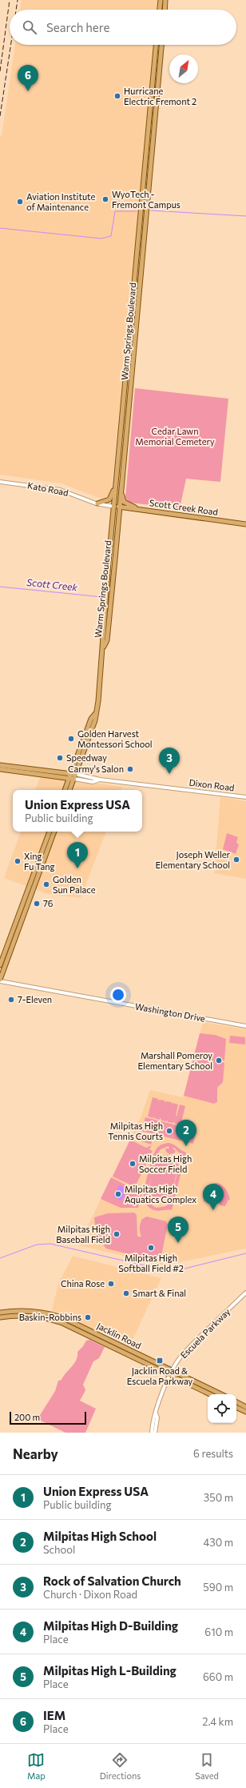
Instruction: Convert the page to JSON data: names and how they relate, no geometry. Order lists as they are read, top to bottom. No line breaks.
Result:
{"streets":{"main road":["Warm Springs Boulevard","Scott Creek Road","Dixon Road","Jacklin Road"],"street":["Kato Road","Washington Drive","Escuela Parkway"]},"crossings":[["Warm Springs Boulevard","Kato Road"],["Warm Springs Boulevard","Scott Creek Road"],["Kato Road","Scott Creek Road"],["Escuela Parkway","Jacklin Road"]],"water":["Scott Creek"],"parks":["Cedar Lawn Memorial Cemetery"],"places":{"other":["Hurricane Electric Fremont 2","WyoTech - Fremont Campus","Aviation Institute of Maintenance","Golden Harvest Montessori School","Speedway","Carmy's Salon","Joseph Weller Elementary School","Xing Fu Tang","Golden Sun Palace","76","7-Eleven","Marshall Pomeroy Elementary School","Milpitas High Tennis Courts","Milpitas High Soccer Field","Milpitas High Aquatics Complex","Milpitas High Baseball Field","Milpitas High Softball Field #2","China Rose","Smart & Final","Baskin-Robbins"],"transit":["Jacklin Road & Escuela Parkway"]},"scale_bar":"200 m","north":"top right","page":{"search":"Search here","pins":["6","3","1","2","4","5"],"popup":["Union Express USA","Public building"],"scale":"200 m","heading":["Nearby","6 results"],"list":[{"mark":"1","name":"Union Express USA","note":"Public building","value":"350 m"},{"mark":"2","name":"Milpitas High School","note":"School","value":"430 m"},{"mark":"3","name":"Rock of Salvation Church","note":"Church · Dixon Road","value":"590 m"},{"mark":"4","name":"Milpitas High D-Building","note":"Place","value":"610 m"},{"mark":"5","name":"Milpitas High L-Building","note":"Place","value":"660 m"},{"mark":"6","name":"IEM","note":"Place","value":"2.4 km"}],"nav":["Map","Directions","Saved"]}}
